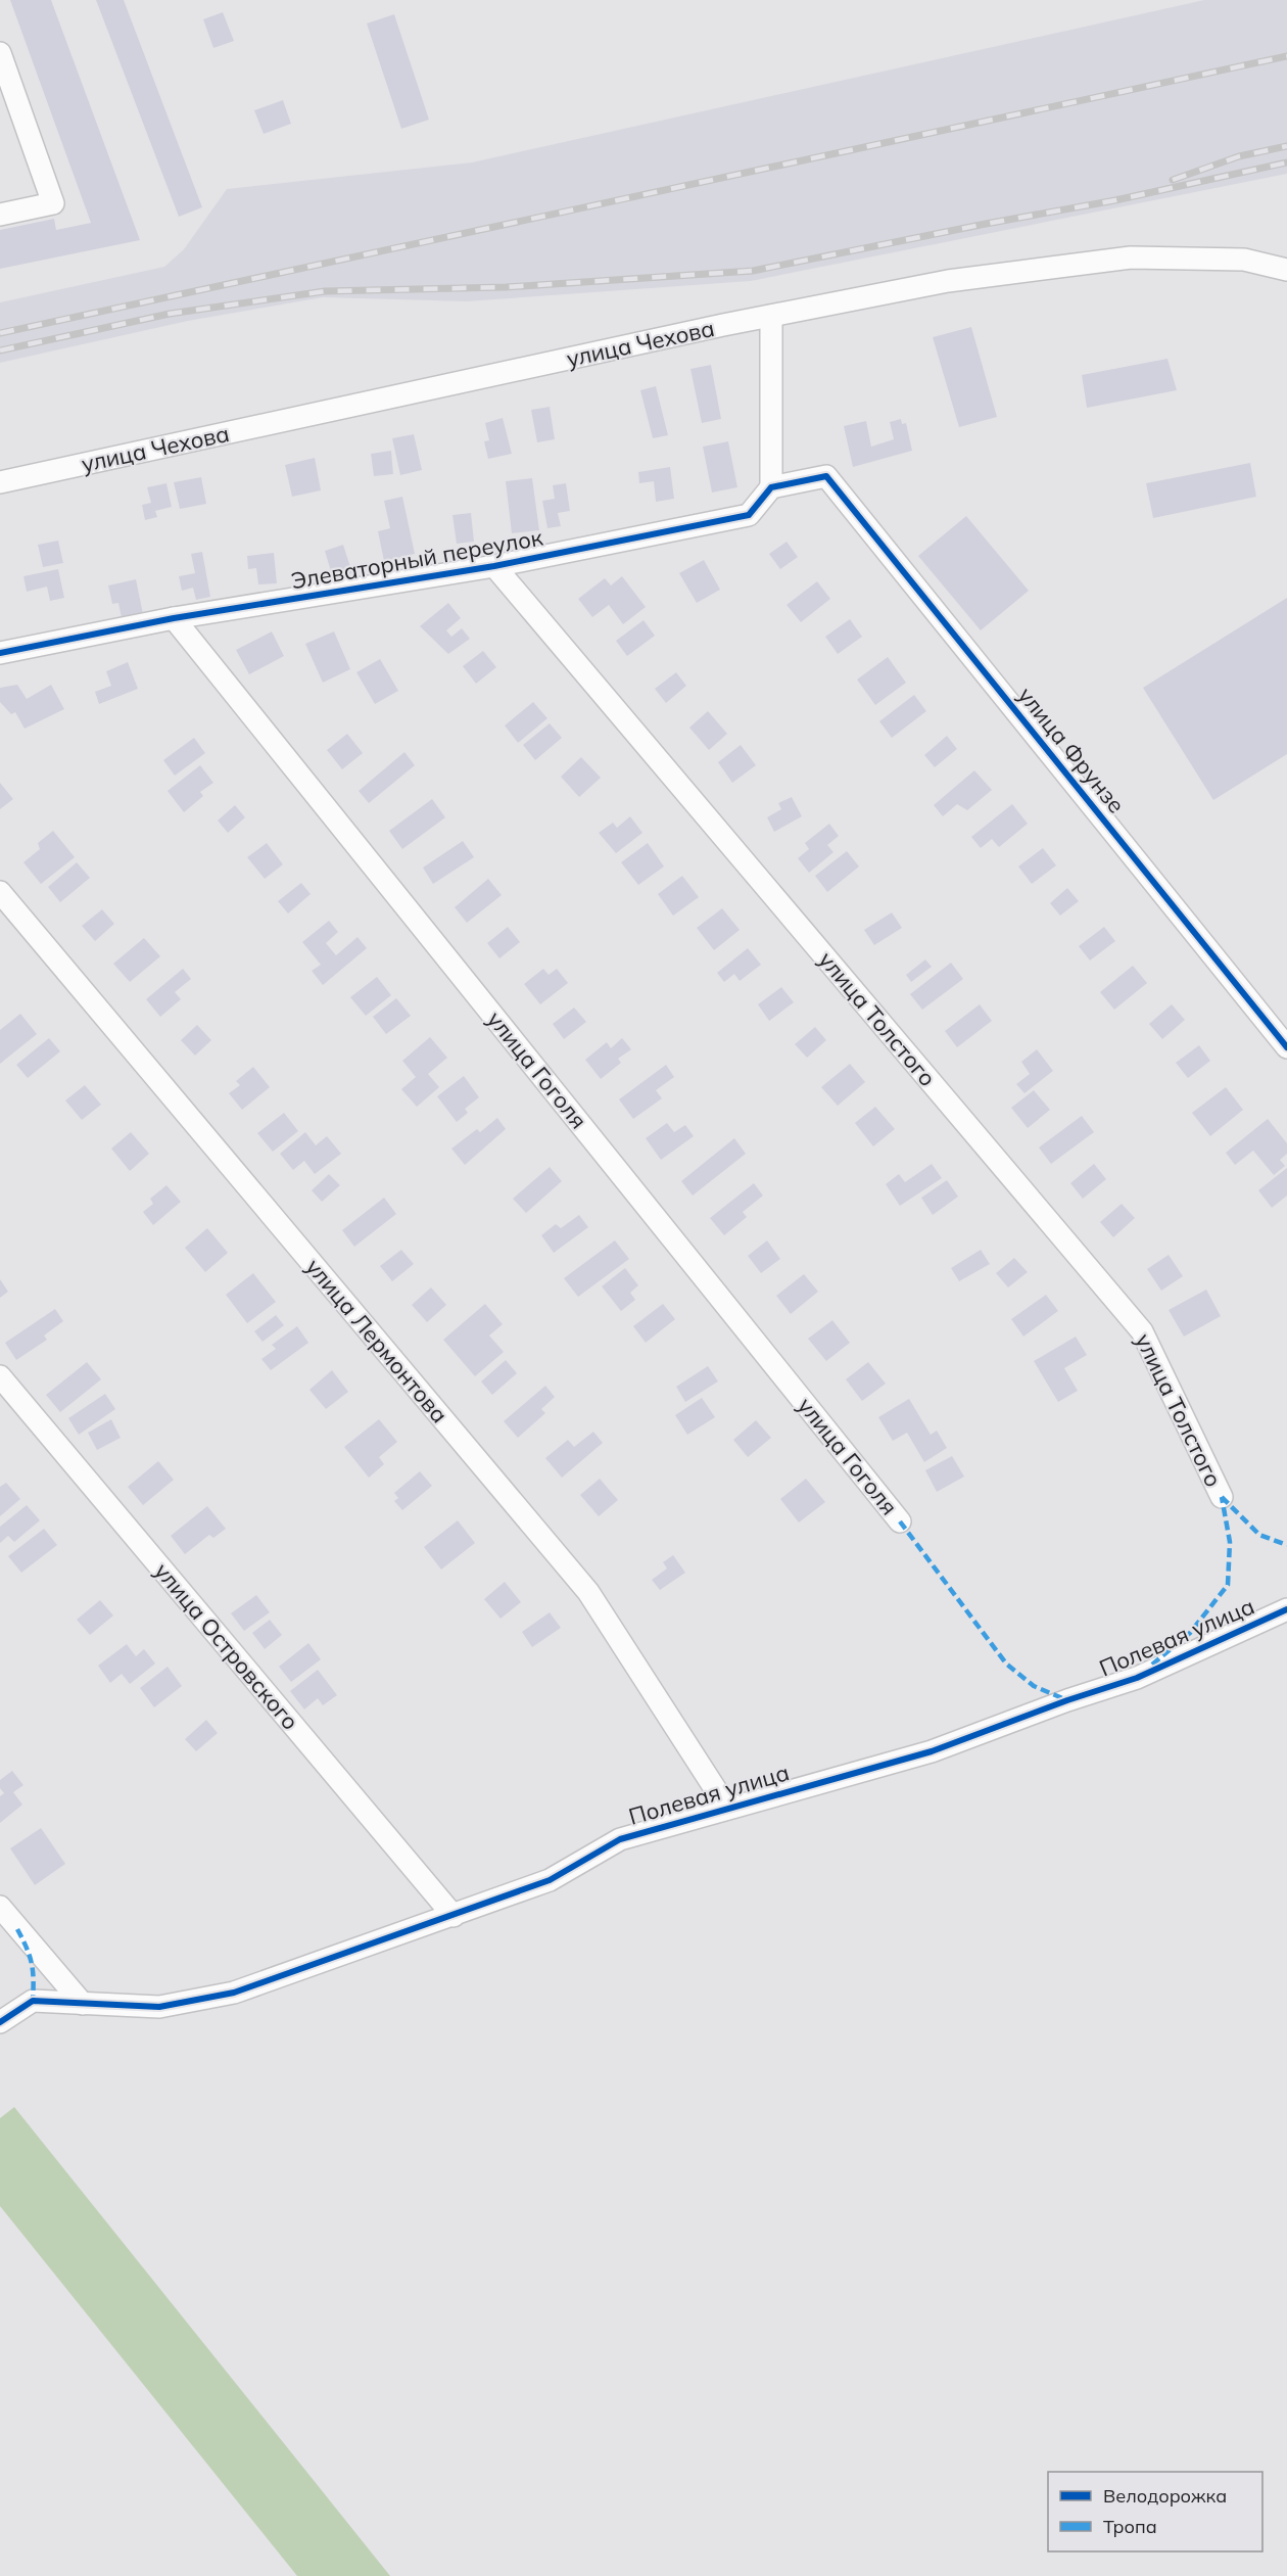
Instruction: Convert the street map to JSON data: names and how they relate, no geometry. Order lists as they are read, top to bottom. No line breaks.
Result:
{"streets":{"street":["улица Чехова","Элеваторный переулок","улица Фрунзе","улица Толстого","улица Гоголя","улица Лермонтова","Полевая улица","улица Островского"]},"crossings":[["Элеваторный переулок","улица Фрунзе"],["Элеваторный переулок","улица Толстого"],["Элеваторный переулок","улица Гоголя"],["улица Лермонтова","Полевая улица"],["Полевая улица","улица Островского"]],"legend":["Велодорожка","Тропа"]}
